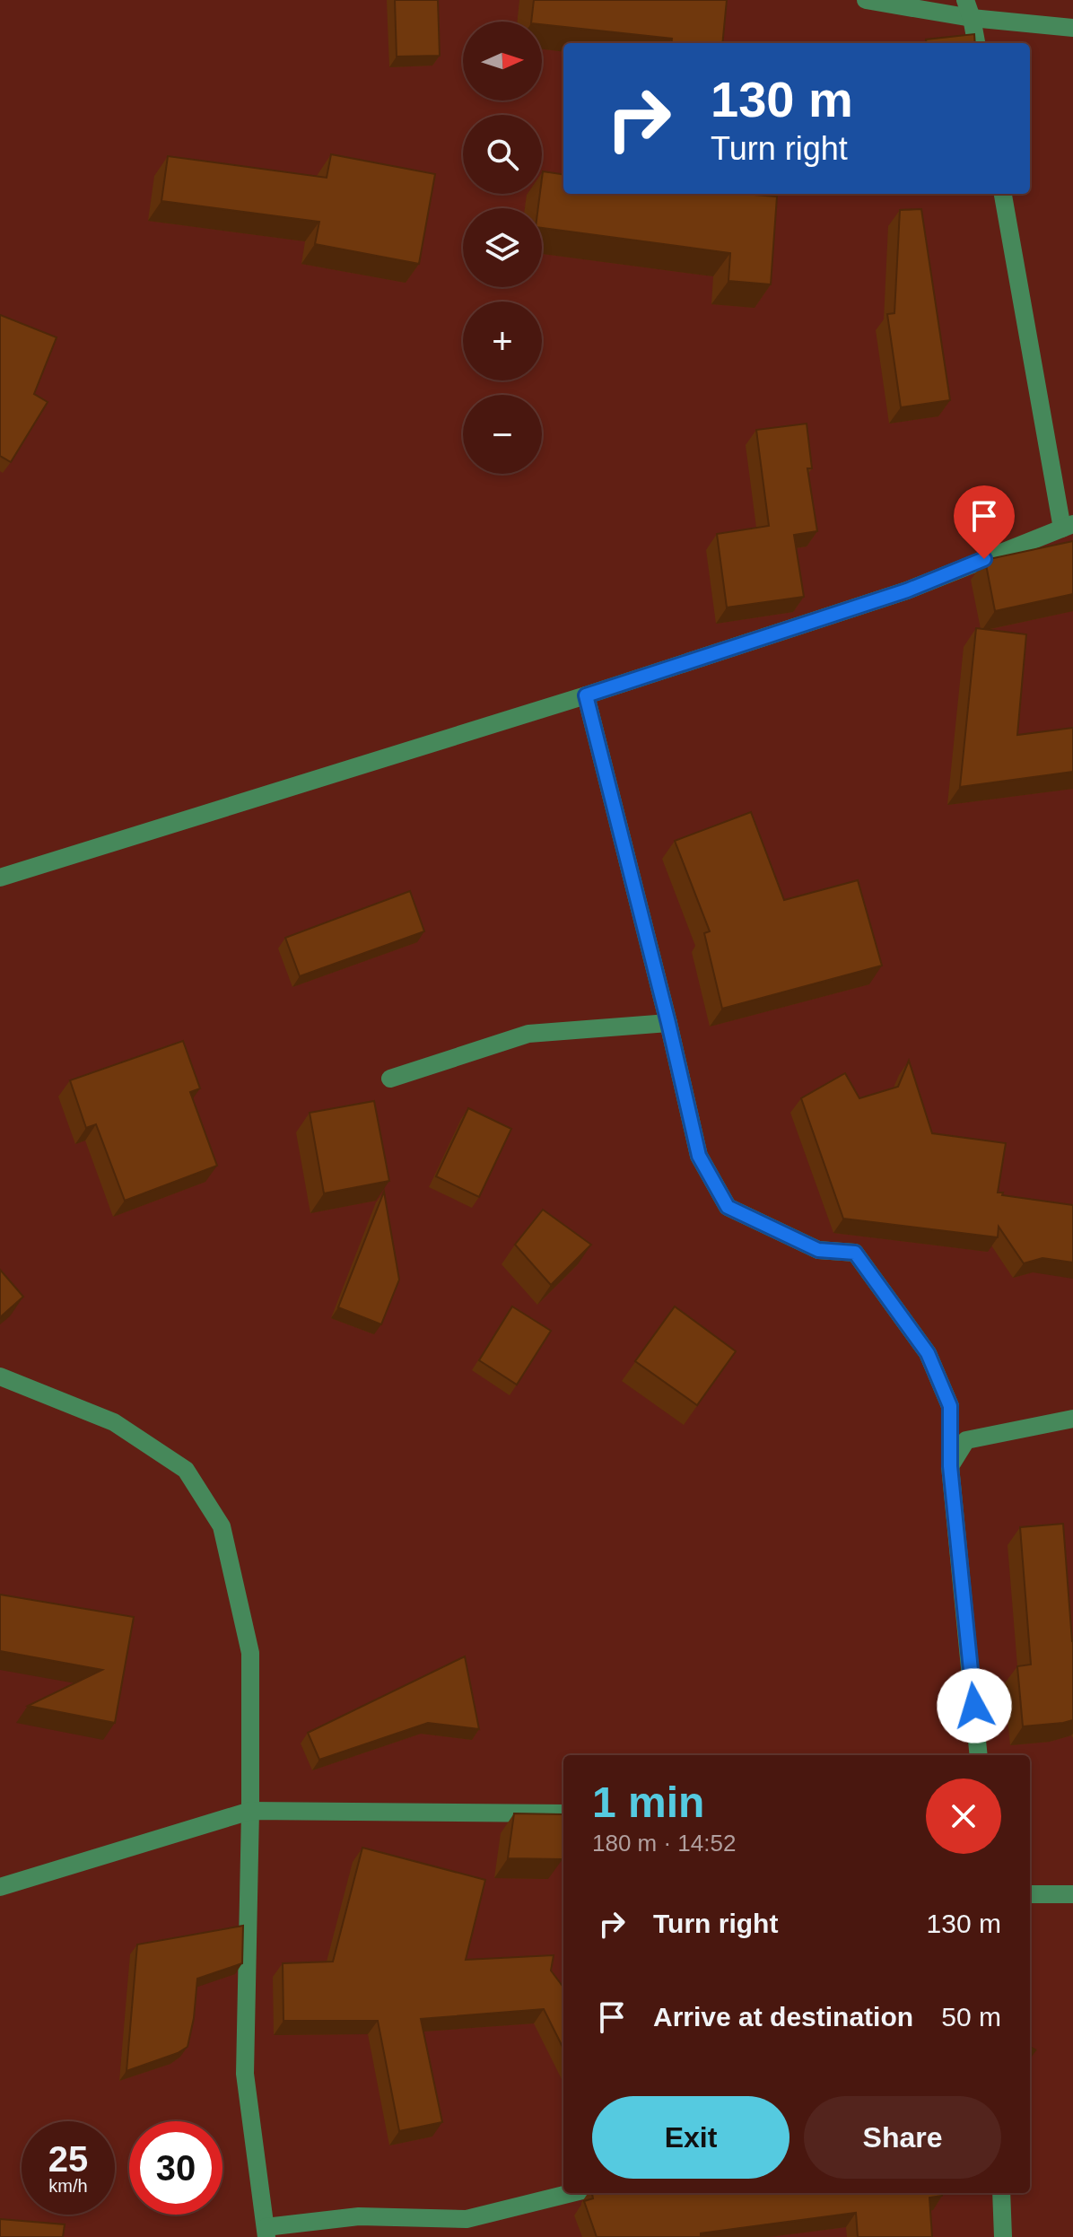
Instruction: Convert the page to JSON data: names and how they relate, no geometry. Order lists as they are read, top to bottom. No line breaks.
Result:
{"north":"right","page":{"map_buttons":["+","−"],"turn":["130 m","Turn right"],"heading":["1 min","180 m · 14:52"],"list":[{"name":"Turn right","value":"130 m"},{"name":"Arrive at destination","value":"50 m"}],"buttons":["Exit","Share"],"speed":"25 km/h","limit":"30"}}
